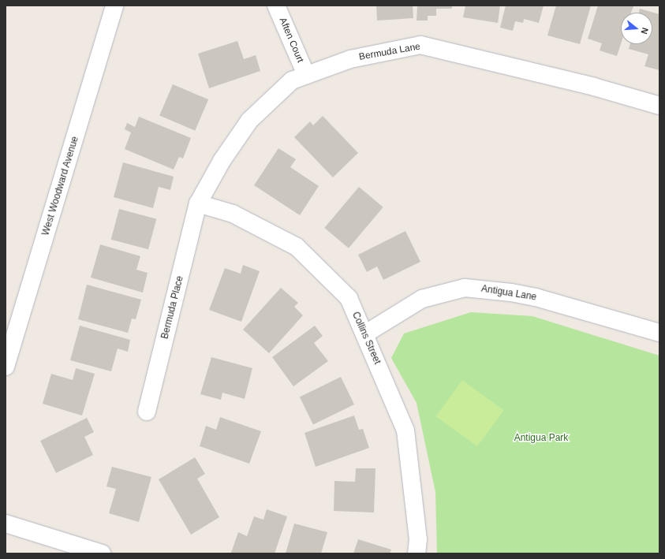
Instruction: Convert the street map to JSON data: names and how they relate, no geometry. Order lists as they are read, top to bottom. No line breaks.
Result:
{"streets":{"street":["Aften Court","Bermuda Lane","West Woodward Avenue","Antigua Lane","Bermuda Place","Collins Street"]},"crossings":[["Aften Court","Bermuda Lane"],["Bermuda Lane","Bermuda Place"],["Bermuda Lane","Collins Street"],["Antigua Lane","Collins Street"],["Bermuda Place","Collins Street"]],"parks":["Antigua Park"],"north":"right"}
